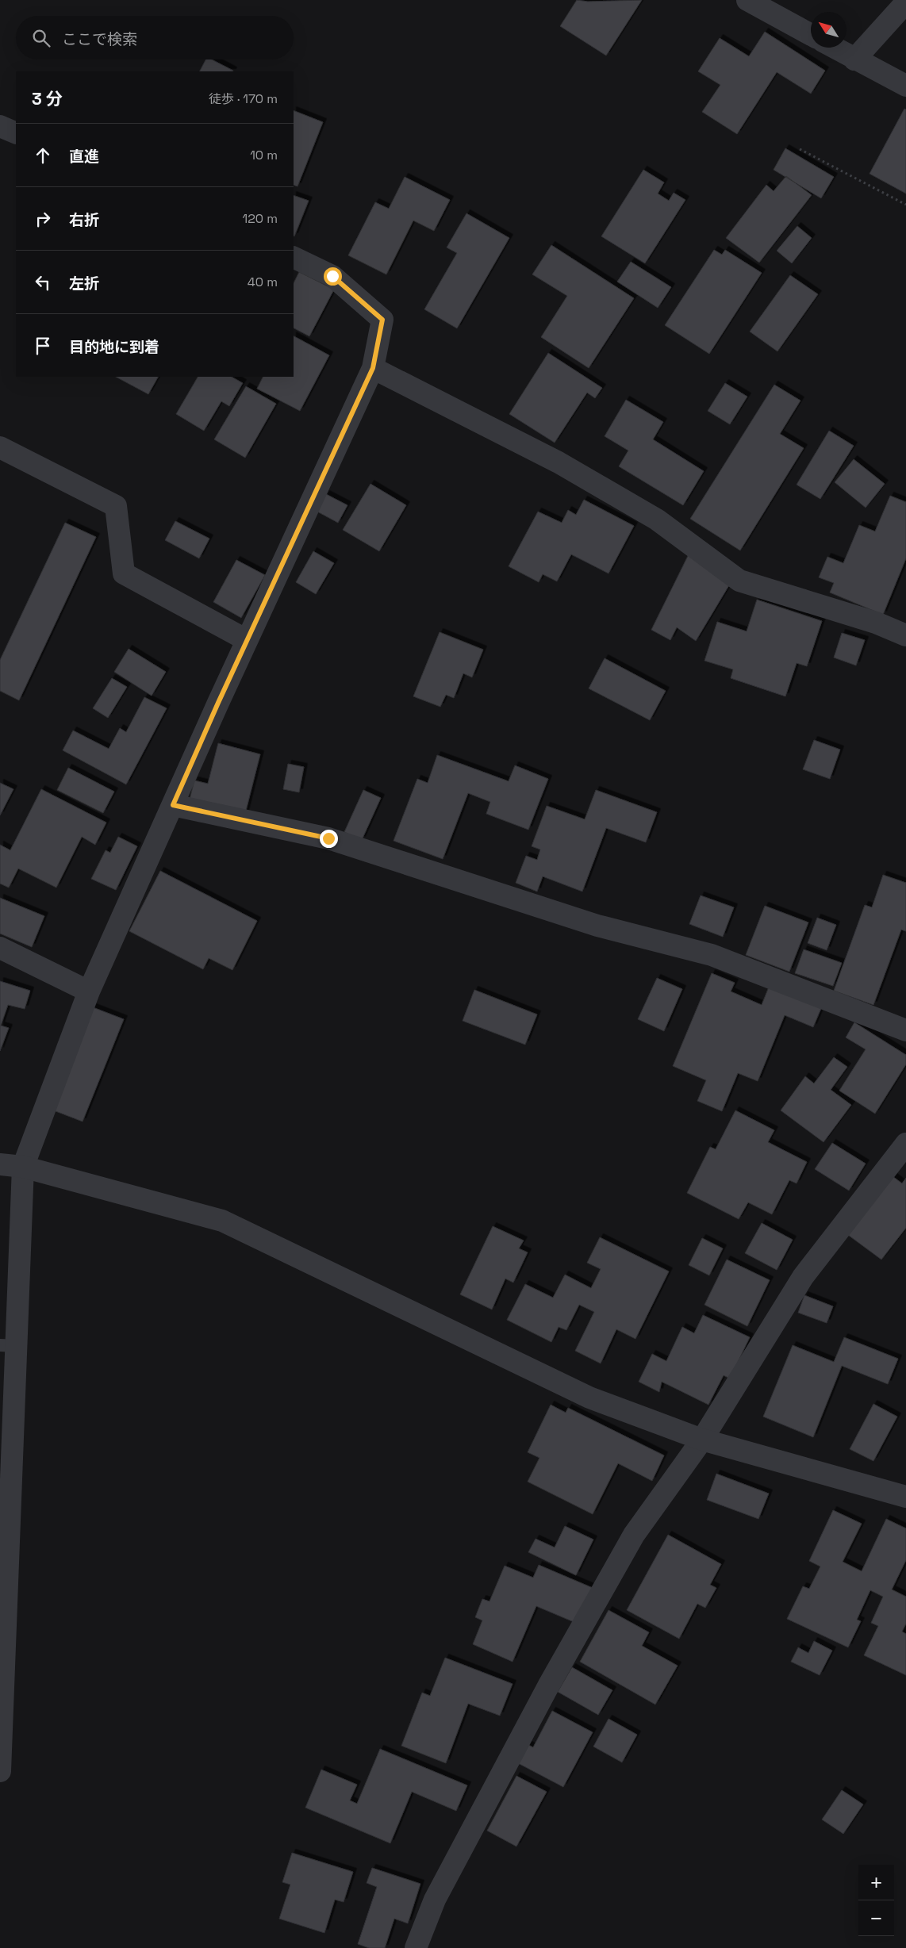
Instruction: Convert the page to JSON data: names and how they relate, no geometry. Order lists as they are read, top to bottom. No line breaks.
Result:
{"north":"top left","page":{"search":"ここで検索","heading":["3 分","徒歩 · 170 m"],"list":[["直進","10 m"],["右折","120 m"],["左折","40 m"],"目的地に到着"],"map_buttons":["+","−"]}}
